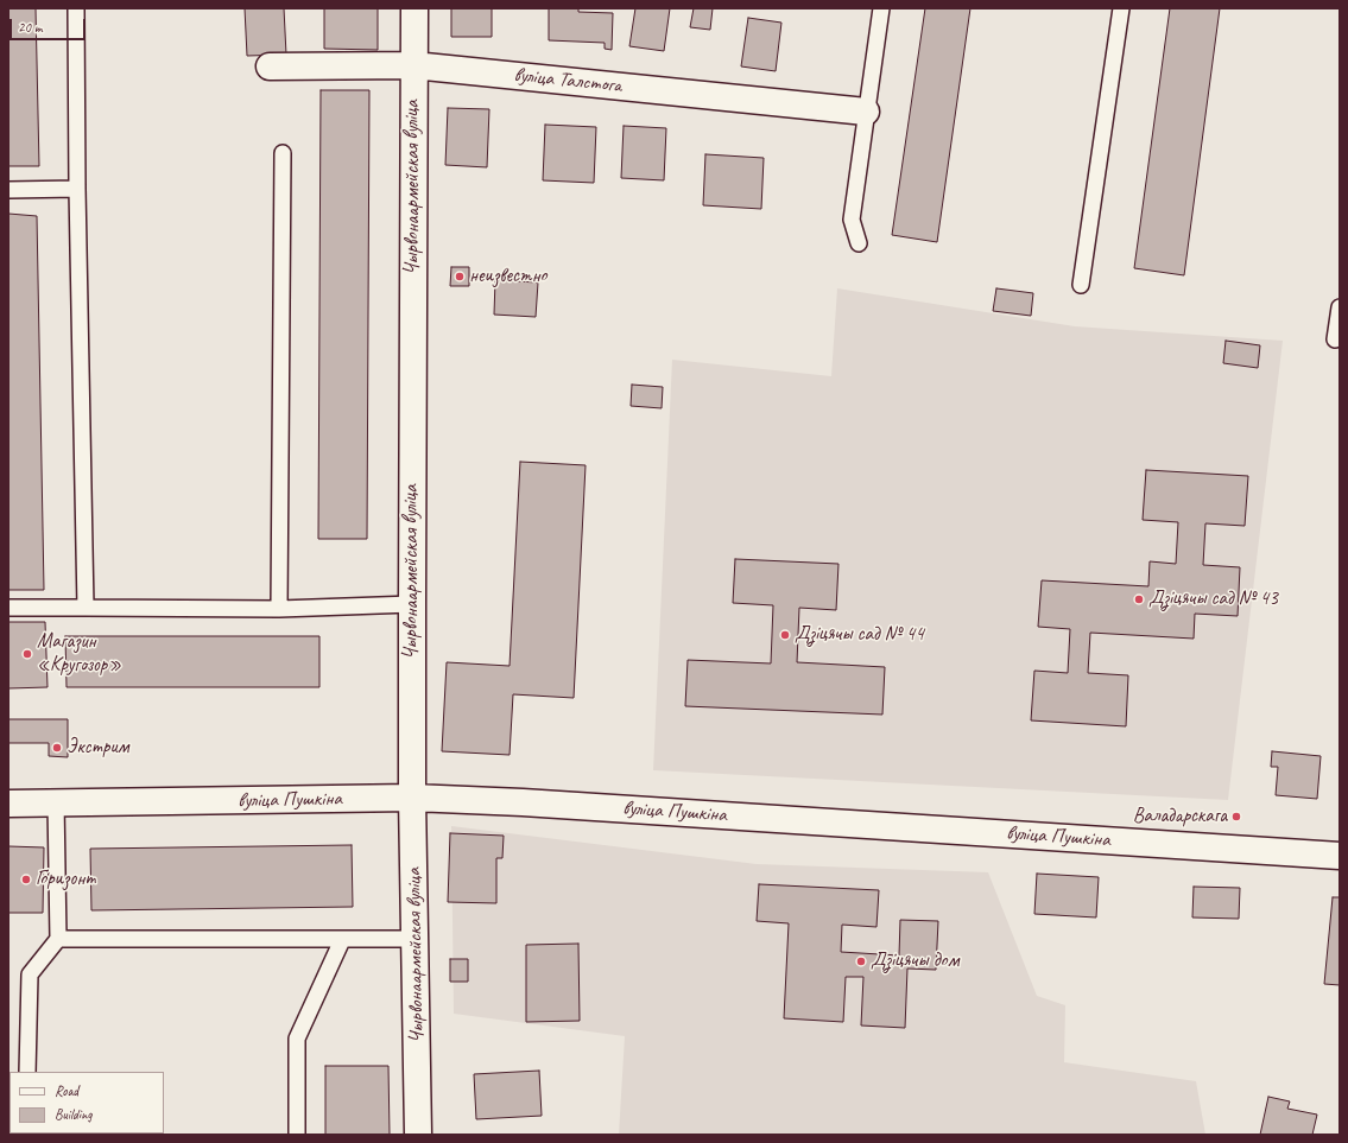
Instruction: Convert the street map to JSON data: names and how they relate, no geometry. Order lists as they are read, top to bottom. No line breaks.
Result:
{"streets":{"street":["вуліца Талстога","Чырвонаармейская вуліца","вуліца Пушкіна"]},"crossings":[["вуліца Талстога","Чырвонаармейская вуліца"],["Чырвонаармейская вуліца","вуліца Пушкіна"]],"places":["неизвестно","Дзіцячы сад № 43","Дзіцячы сад № 44","Магазин «Кругозор»","Экстрим","Валадарскага","Горизонт","Дзіцячы дом"],"legend":["Road","Building"],"scale_bar":"20 m"}
